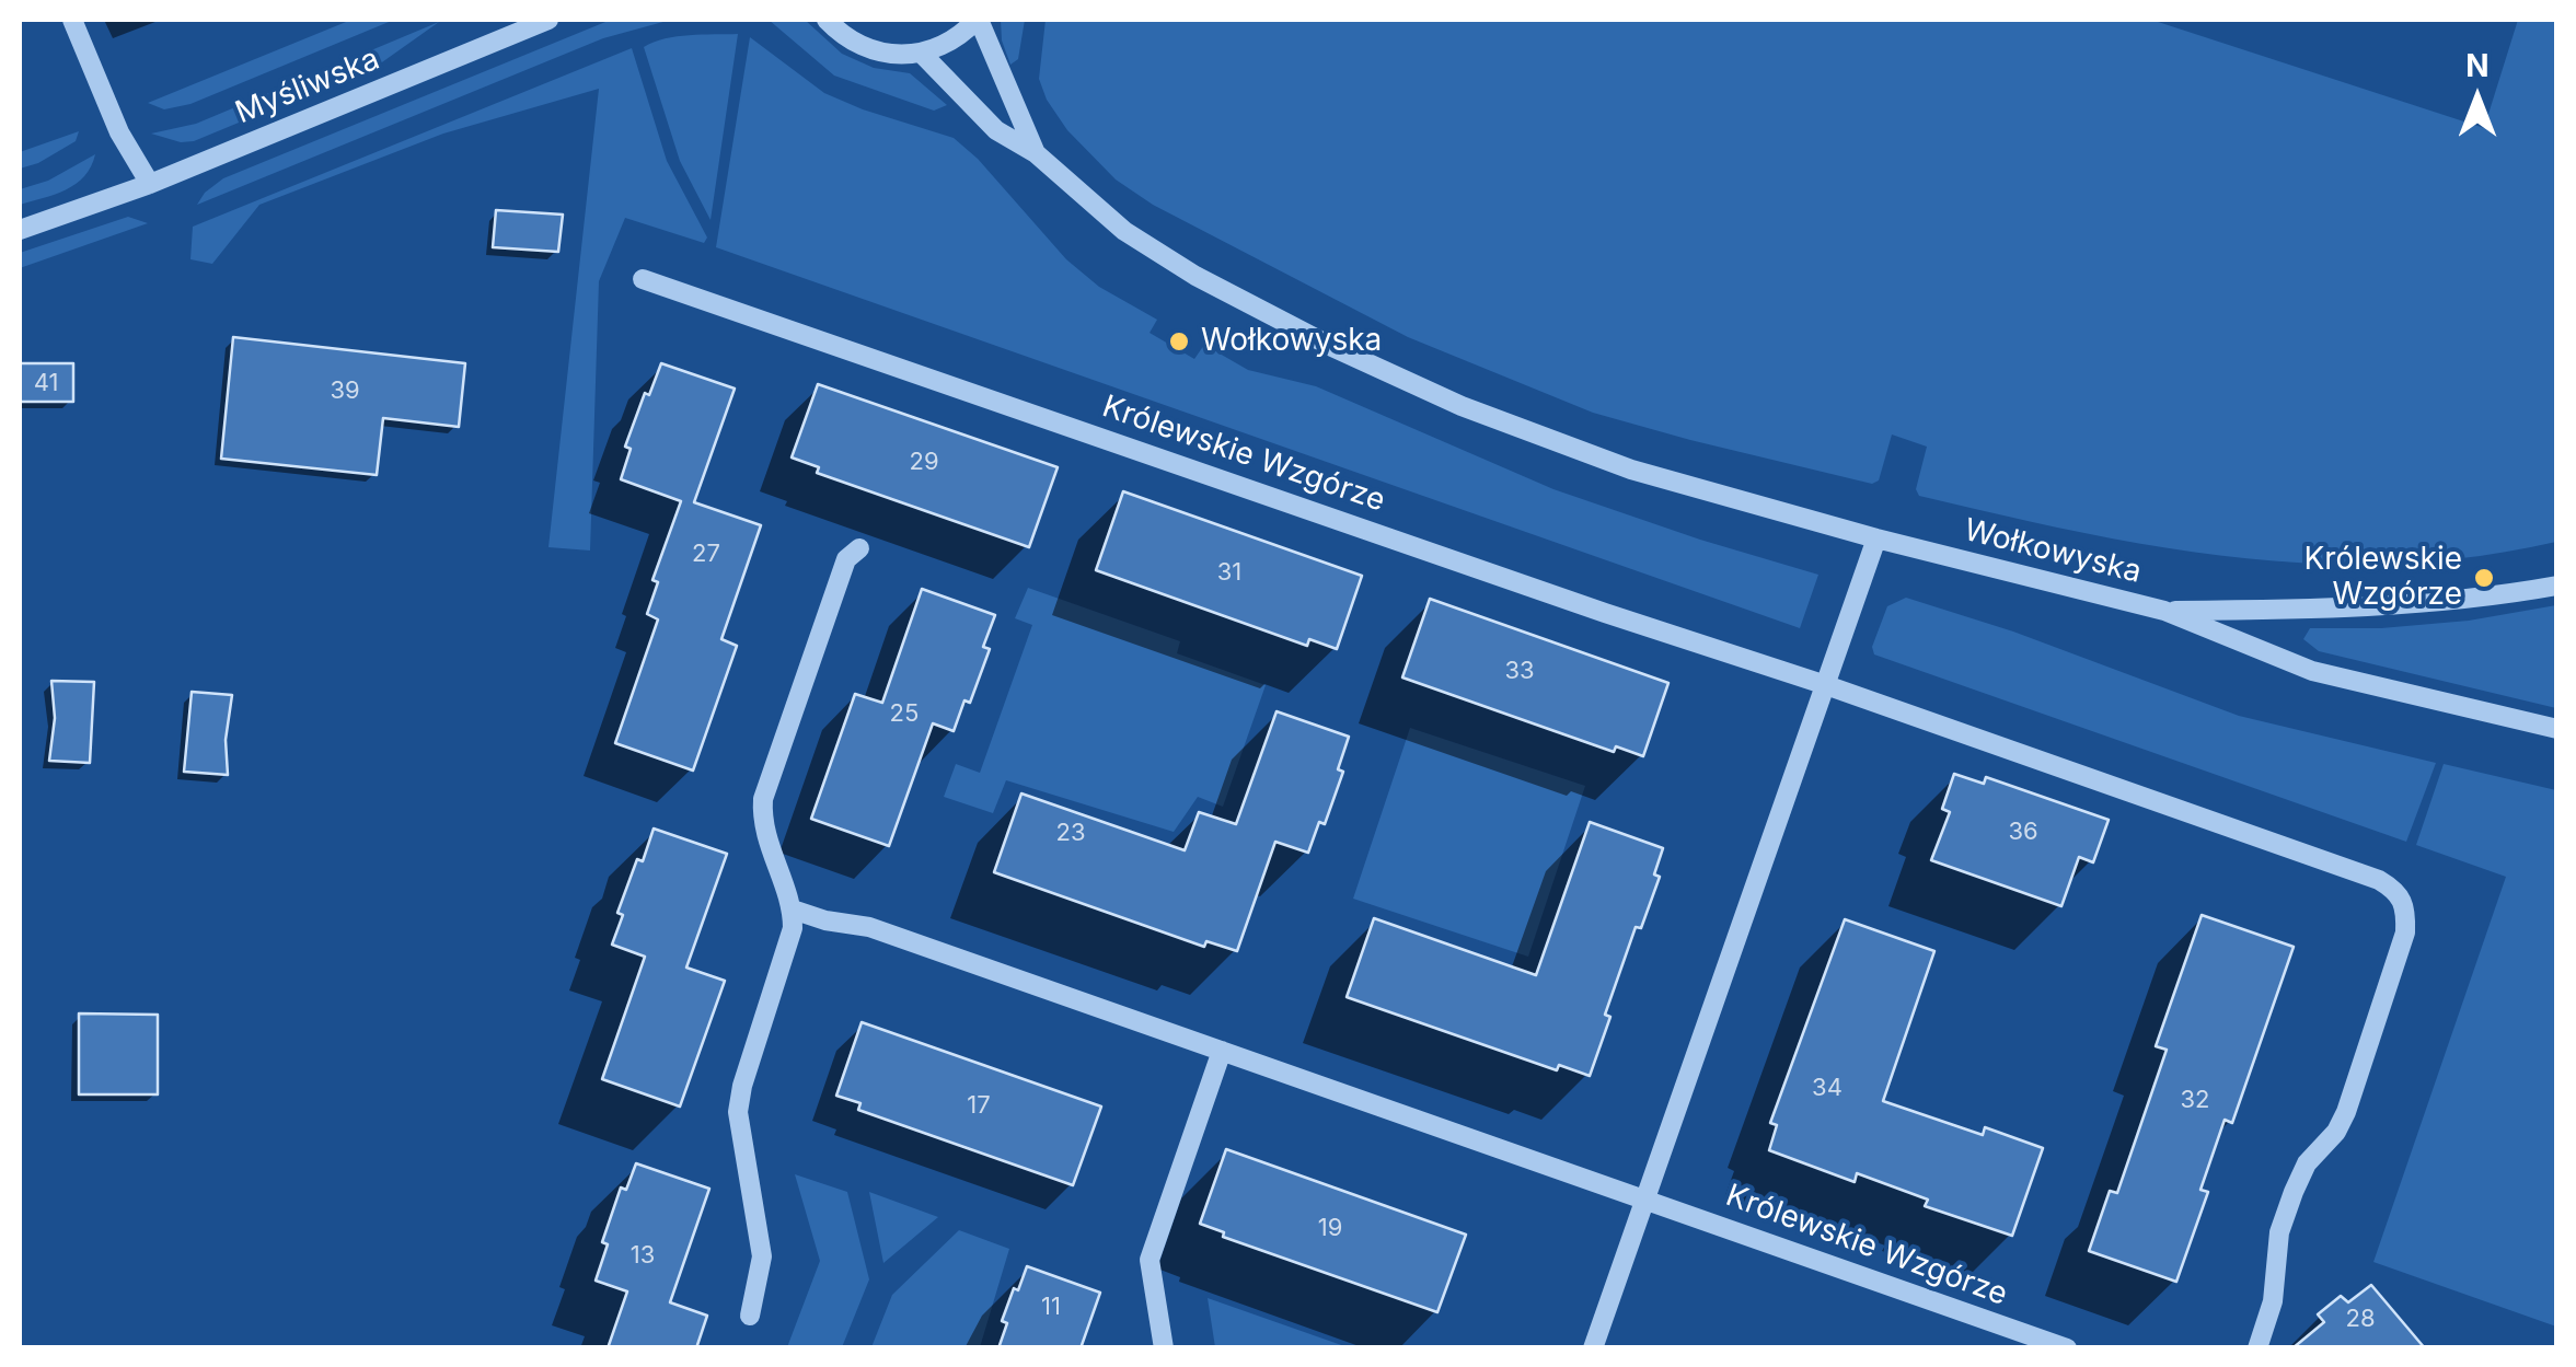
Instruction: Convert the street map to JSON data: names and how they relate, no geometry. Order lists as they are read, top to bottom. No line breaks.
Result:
{"streets":{"street":["Myśliwska","Królewskie Wzgórze","Wołkowyska"]},"places":["Wołkowyska","Królewskie Wzgórze"],"house_numbers":["41","39","29","27","31","33","25","36","23","34","32","17","19","13","11","28"],"north":"top"}
